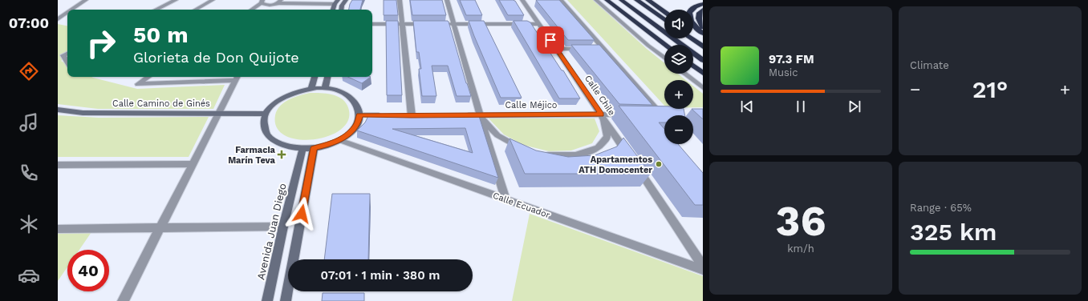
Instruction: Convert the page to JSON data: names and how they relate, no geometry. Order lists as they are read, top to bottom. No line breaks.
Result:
{"streets":{"street":["Calle Chile","Calle Camino de Ginés","Calle Méjico","Calle Ecuador","Avenida Juan Diego"]},"crossings":[["Calle Chile","Calle Méjico"],["Calle Camino de Ginés","Calle Ecuador"],["Calle Camino de Ginés","Avenida Juan Diego"],["Calle Ecuador","Avenida Juan Diego"]],"places":{"health":["Farmacia Marín Teva"],"other":["Apartamentos ATH Domocenter"]},"page":{"tabs":"07:00","tile":["Climate",["36","km/h"],["Range · 65%","325 km"]],"map_buttons":["+","−"],"turn":["50 m","Glorieta de Don Quijote"],"song":["97.3 FM","Music"],"heat":["−","21°","+"],"limit":"40","trip":"07:01 · 1 min · 380 m"}}
